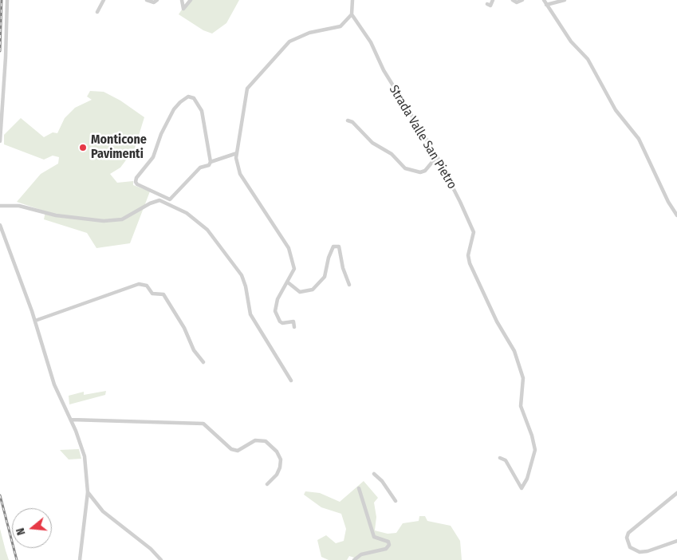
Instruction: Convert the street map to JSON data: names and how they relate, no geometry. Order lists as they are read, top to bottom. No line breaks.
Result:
{"streets":{"street":["Strada Valle San Pietro"]},"places":["Monticone Pavimenti"],"north":"left"}
